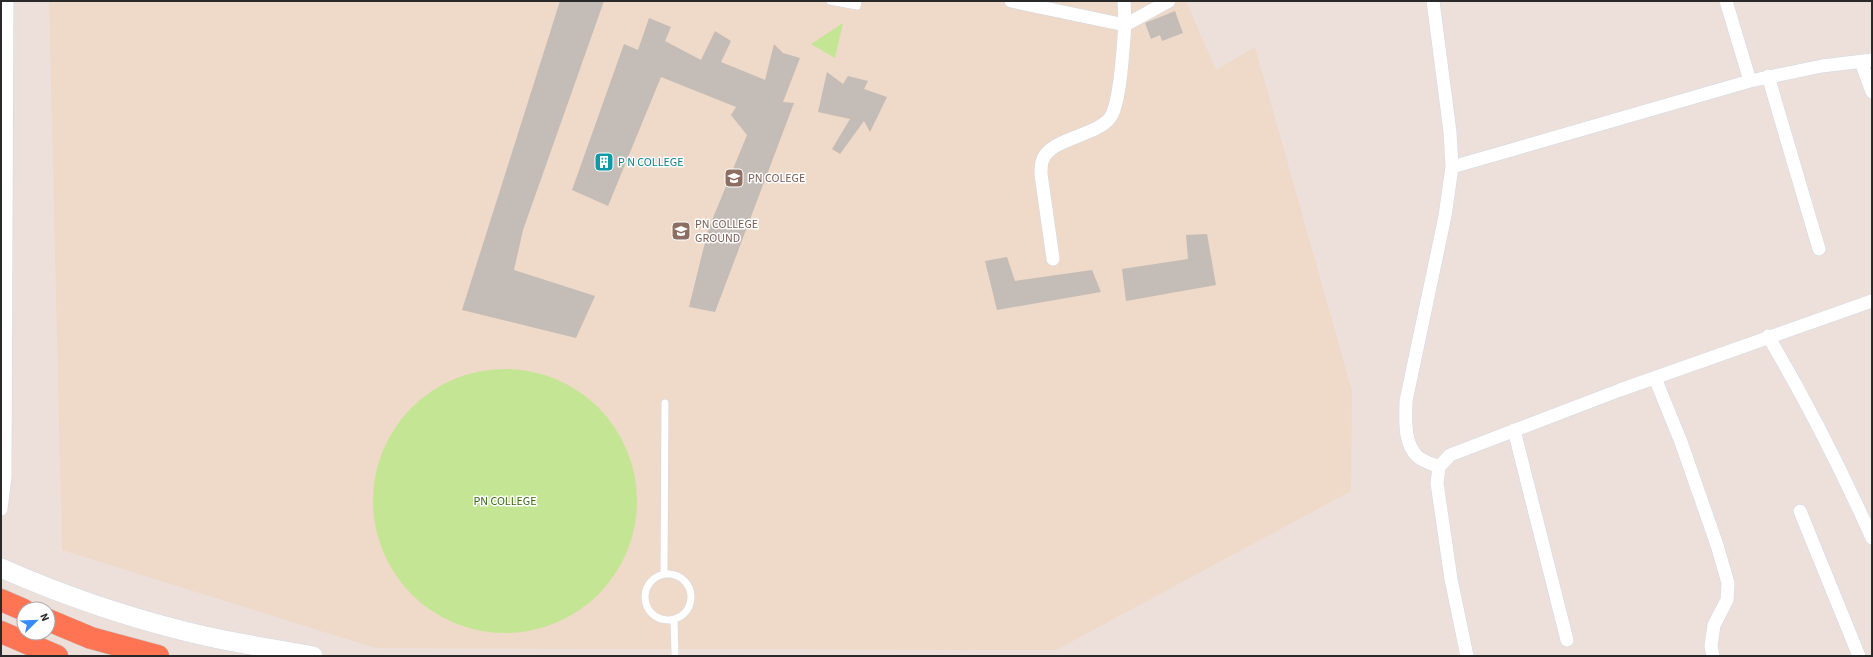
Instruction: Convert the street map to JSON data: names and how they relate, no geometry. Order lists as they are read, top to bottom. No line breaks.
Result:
{"parks":["PN COLLEGE"],"places":{"building":["P N COLLEGE"],"school or university":["PN COLEGE","PN COLLEGE GROUND"]},"north":"top right"}
